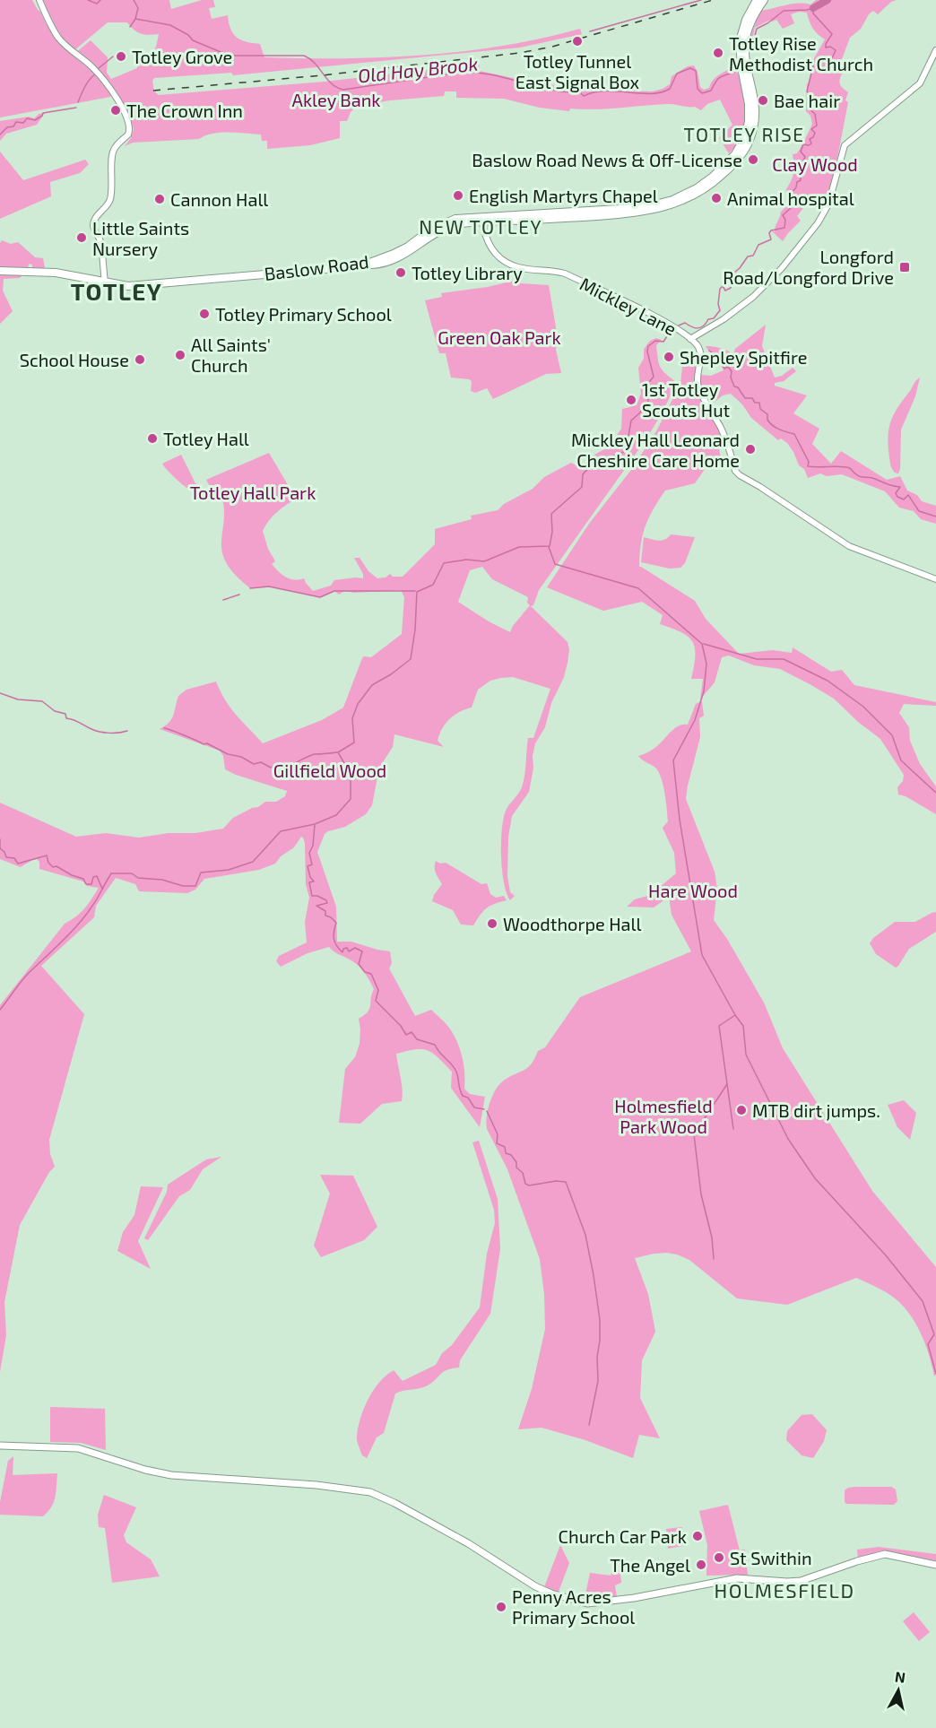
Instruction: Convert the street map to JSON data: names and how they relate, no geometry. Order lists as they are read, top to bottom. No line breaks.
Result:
{"streets":{"main road":["Baslow Road"],"street":["Mickley Lane"]},"crossings":[["Baslow Road","Mickley Lane"]],"districts":["TOTLEY RISE","NEW TOTLEY","TOTLEY","HOLMESFIELD"],"water":["Old Hay Brook"],"parks":["Akley Bank","Clay Wood","Green Oak Park","Totley Hall Park","Gillfield Wood","Hare Wood","Holmesfield Park Wood"],"places":{"other":["Totley Tunnel East Signal Box","Totley Rise Methodist Church","Totley Grove","Bae hair","The Crown Inn","Baslow Road News & Off-License","English Martyrs Chapel","Animal hospital","Cannon Hall","Little Saints Nursery","Totley Library","Totley Primary School","All Saints' Church","Shepley Spitfire","School House","1st Totley Scouts Hut","Totley Hall","Mickley Hall Leonard Cheshire Care Home","Woodthorpe Hall","MTB dirt jumps.","Church Car Park","St Swithin","The Angel","Penny Acres Primary School"],"transit":["Longford Road/Longford Drive"]},"north":"top"}
